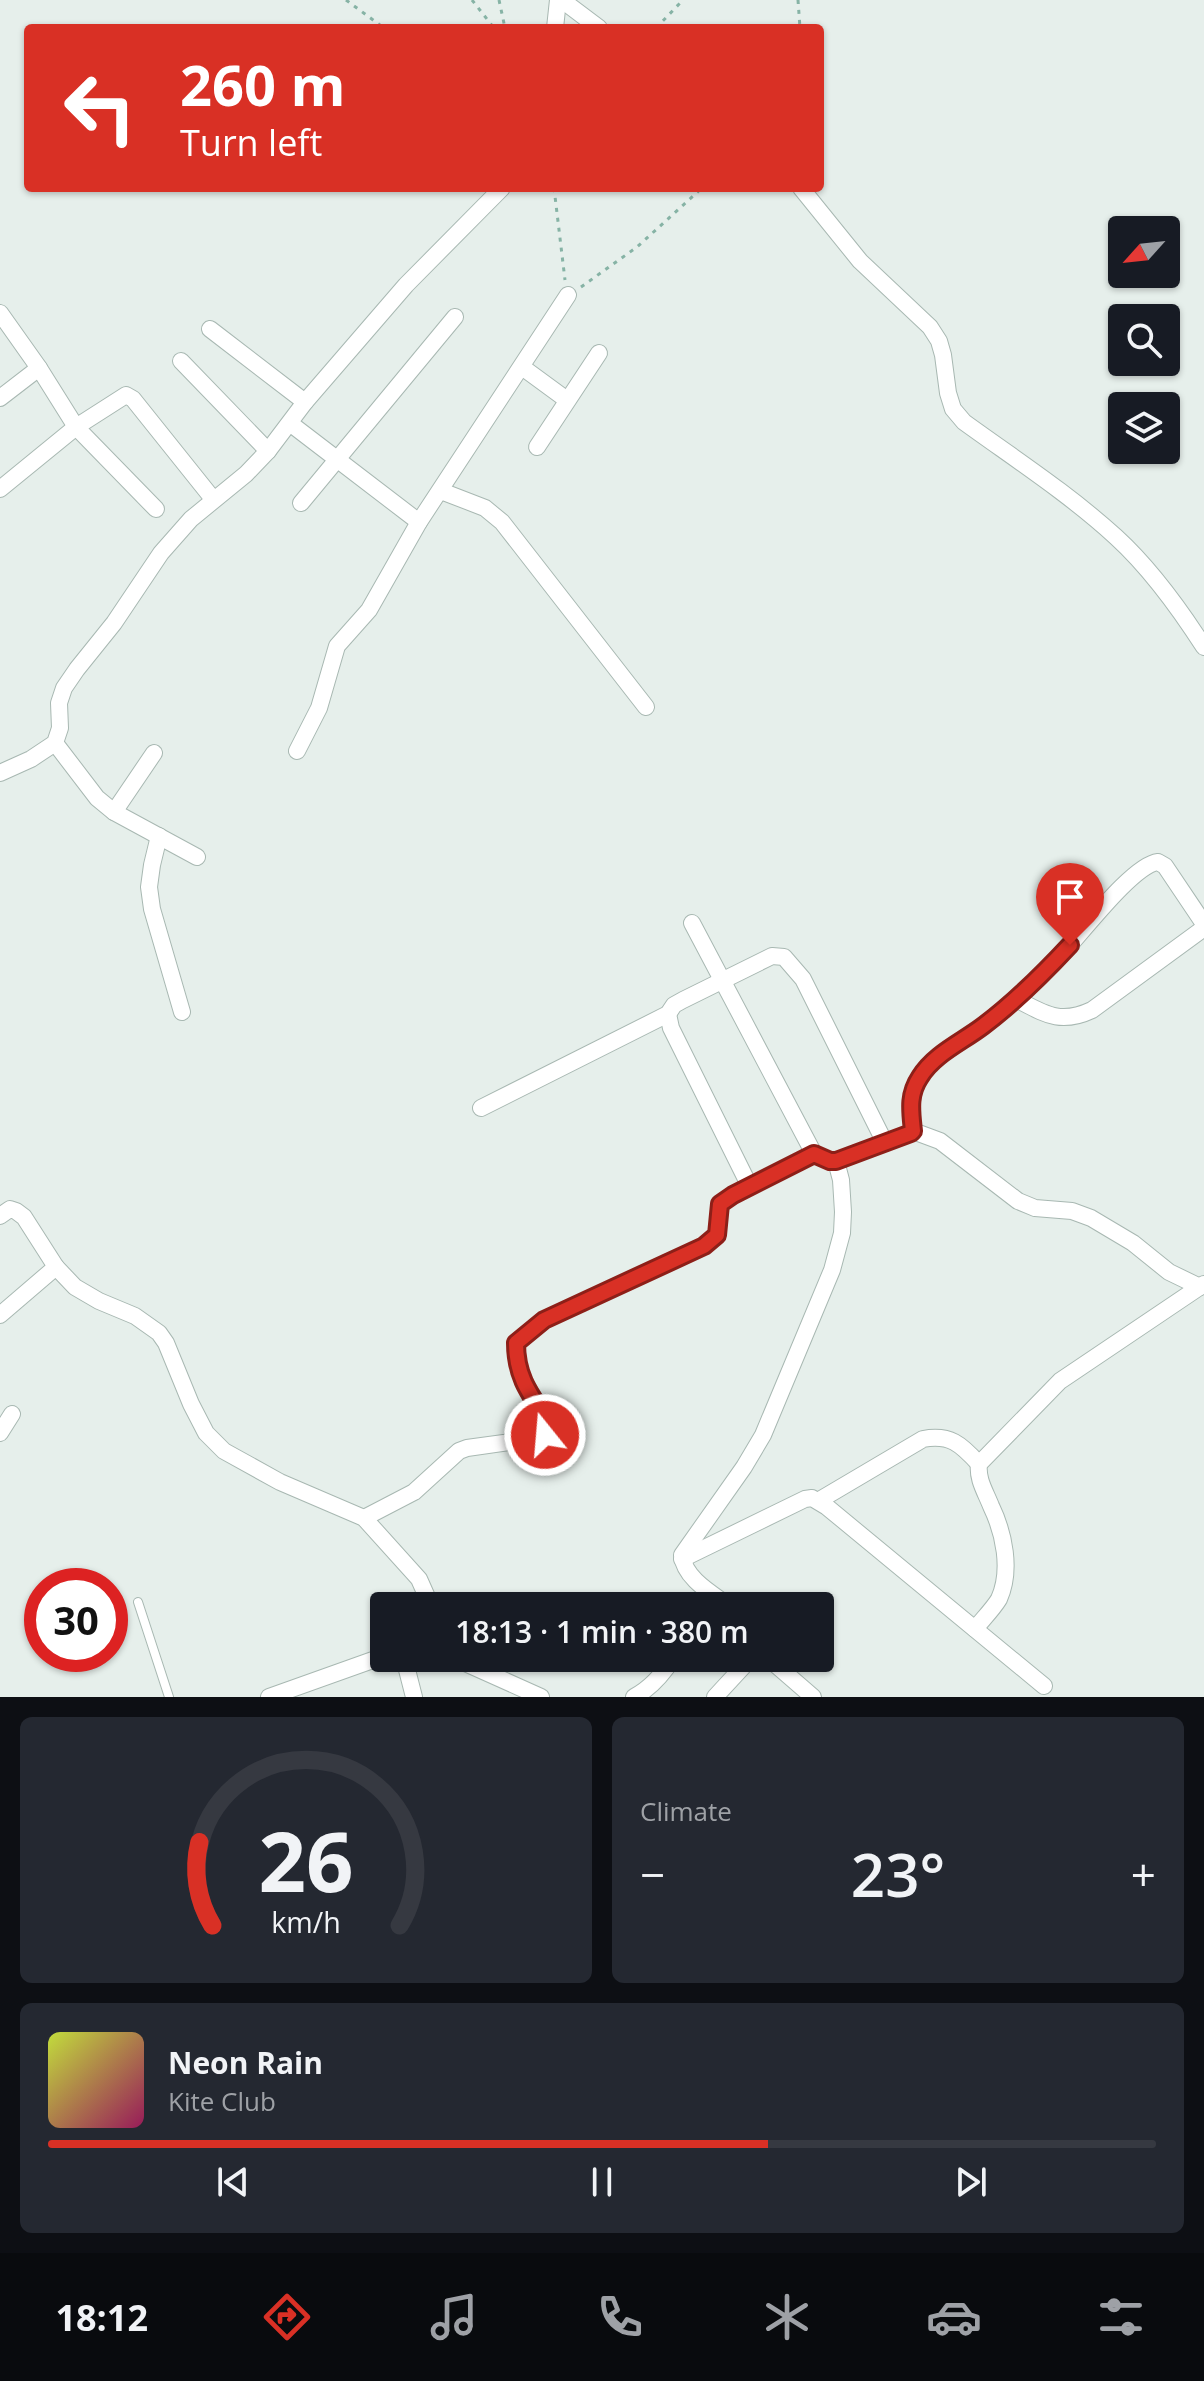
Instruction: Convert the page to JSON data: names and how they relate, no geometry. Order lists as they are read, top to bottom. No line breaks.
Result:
{"north":"bottom left","page":{"turn":["260 m","Turn left"],"limit":"30","trip":"18:13 · 1 min · 380 m","tile":"Climate","heat":["−","23°","+"],"song":["Neon Rain","Kite Club"],"tabs":"18:12","gauge":["26","km/h"]}}
